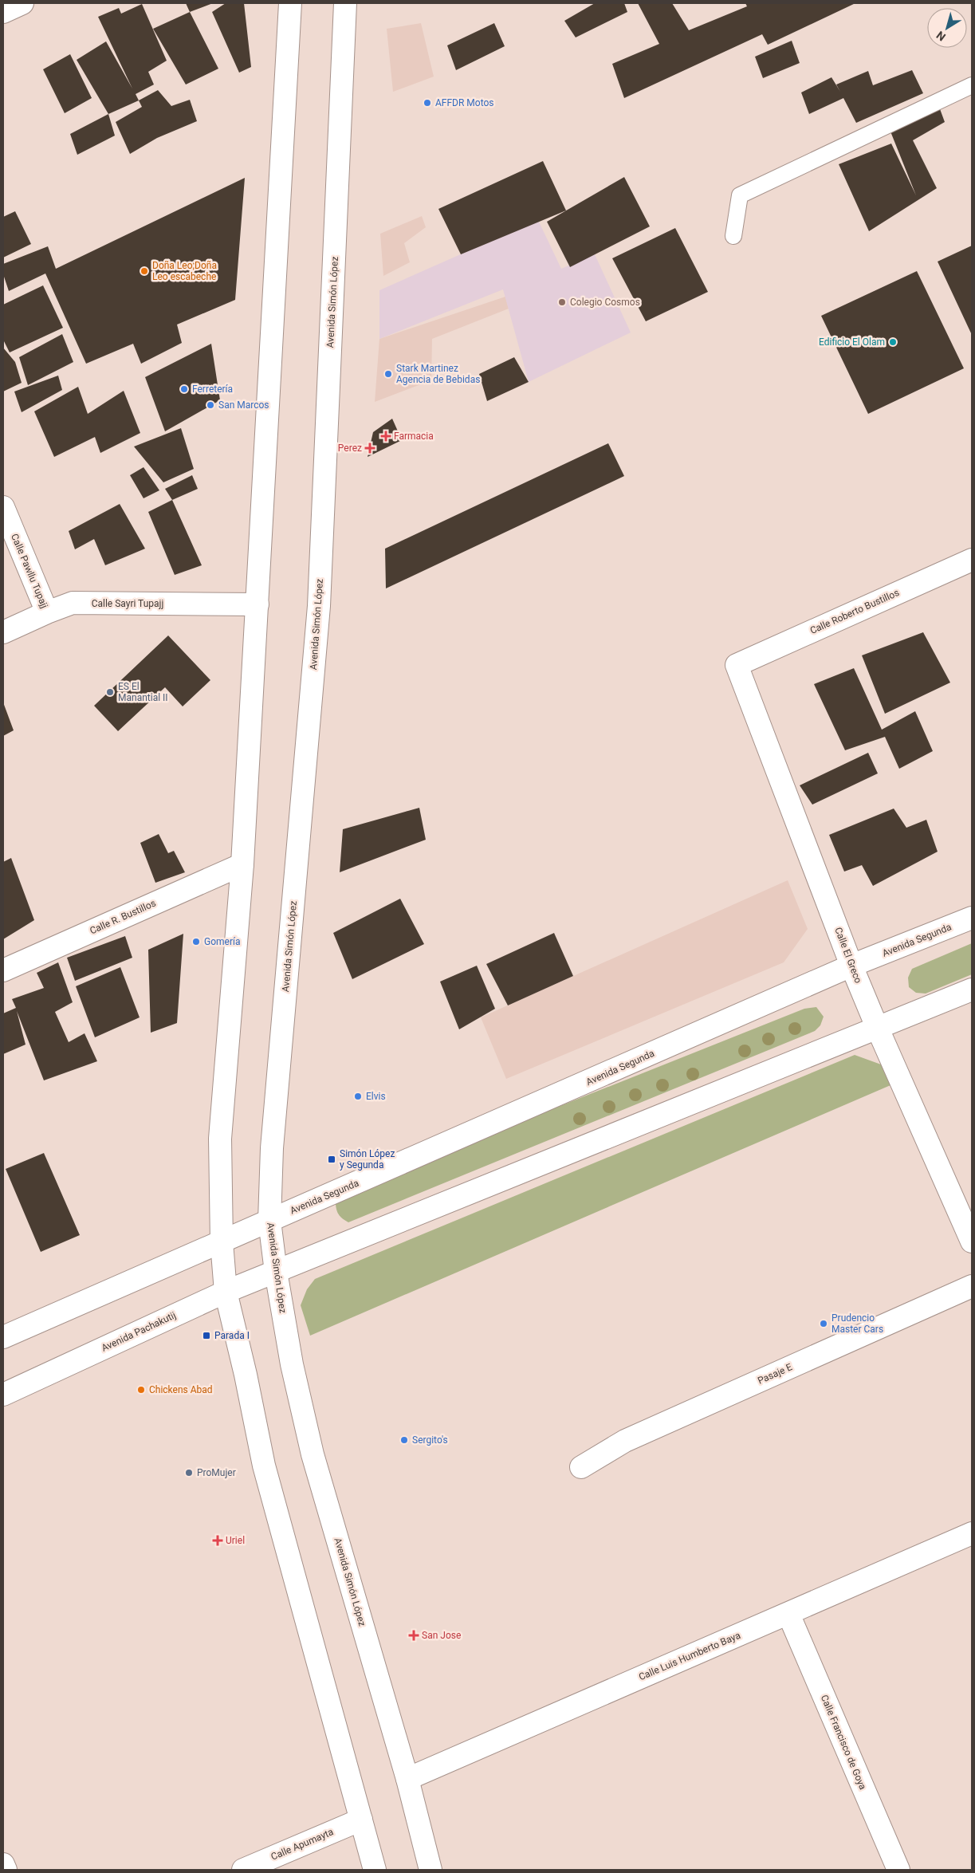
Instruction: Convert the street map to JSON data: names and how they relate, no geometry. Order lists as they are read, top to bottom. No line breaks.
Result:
{"streets":{"main road":["Avenida Simón López","Calle Pawllu Tupajj","Calle Sayri Tupajj","Calle Roberto Bustillos","Calle R. Bustillos","Avenida Segunda","Calle El Greco","Avenida Pachakutij","Pasaje E","Calle Luis Humberto Baya","Calle Francisco de Goya","Calle Apumayta"]},"crossings":[["Avenida Simón López","Avenida Segunda"],["Avenida Simón López","Avenida Pachakutij"],["Avenida Simón López","Calle Luis Humberto Baya"],["Calle Pawllu Tupajj","Calle Sayri Tupajj"],["Calle Roberto Bustillos","Calle El Greco"],["Avenida Segunda","Calle El Greco"],["Calle Luis Humberto Baya","Calle Francisco de Goya"]],"places":{"other":["AFFDR Motos","Doña Leo;Doña Leo escabeche","Colegio Cosmos","Edificio El Olam","Stark Martinez Agencia de Bebidas","Ferretería","San Marcos","ES El Manantial II","Gomería","Elvis","Prudencio Master Cars","Chickens Abad","Sergito's","ProMujer"],"health":["Farmacia","Perez","Uriel","San Jose"],"transit":["Simón López y Segunda","Parada I"]},"north":"bottom left"}
